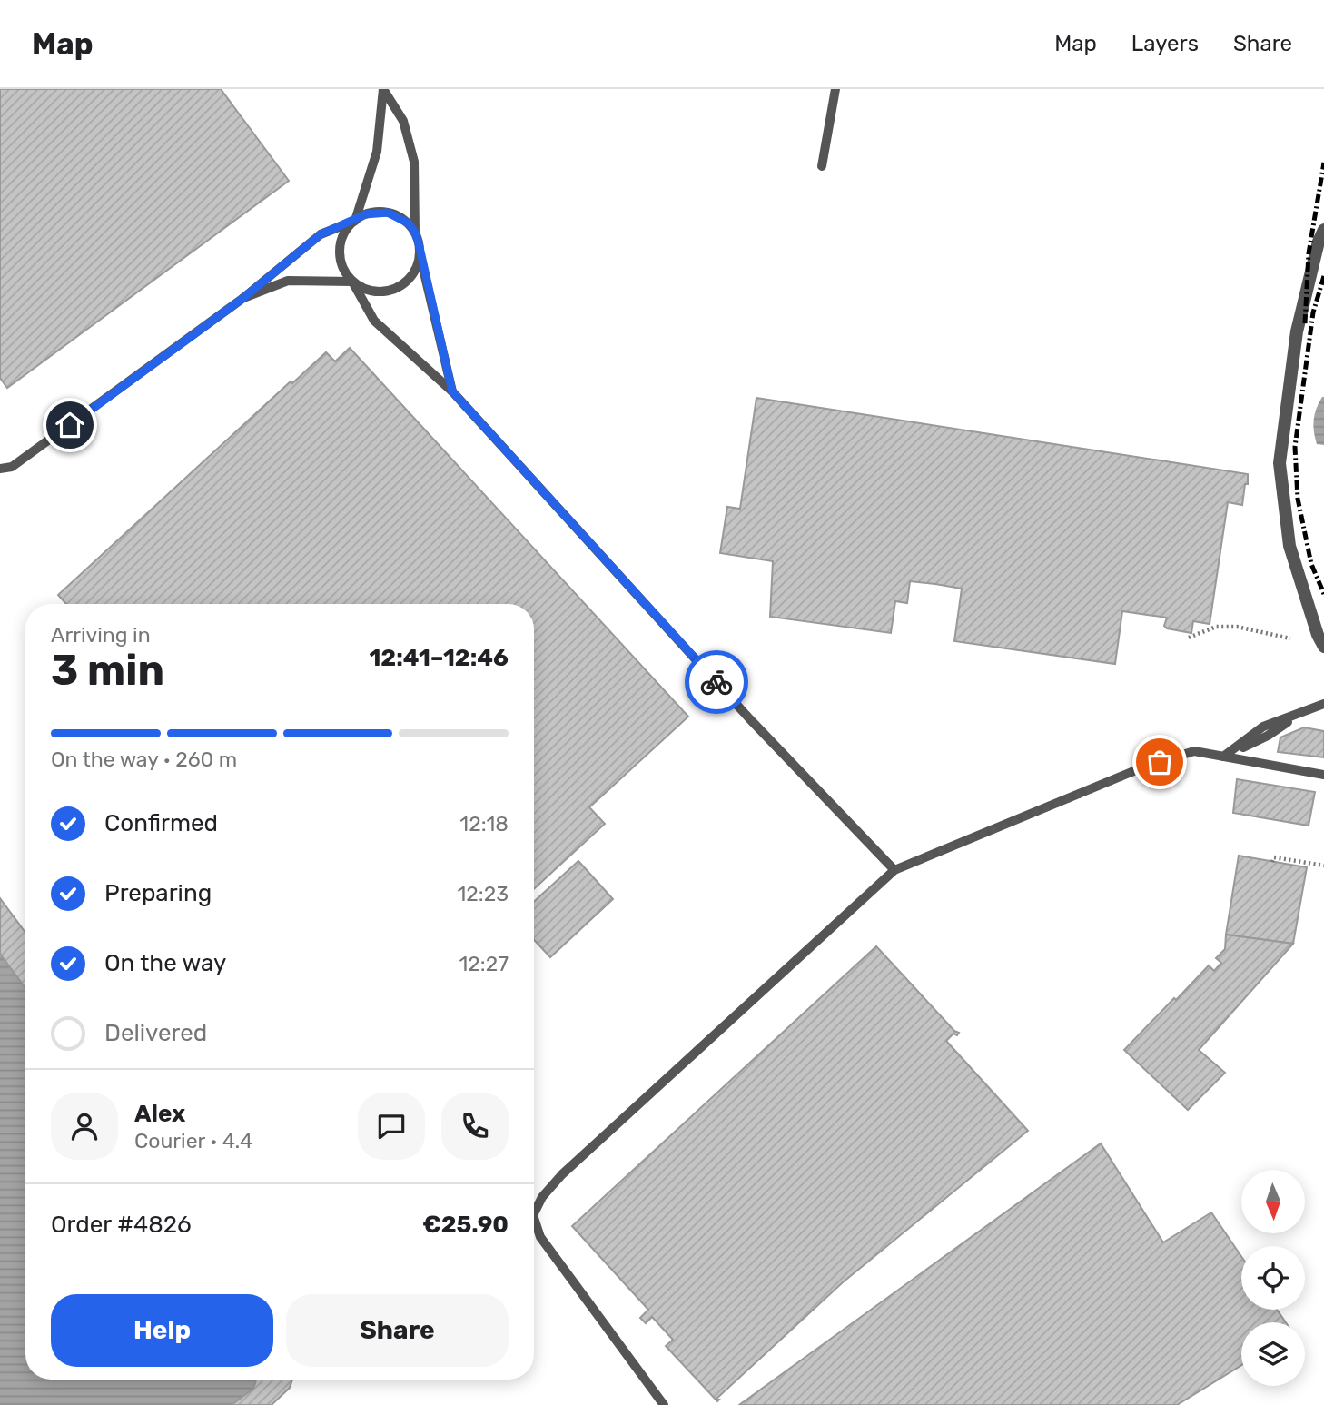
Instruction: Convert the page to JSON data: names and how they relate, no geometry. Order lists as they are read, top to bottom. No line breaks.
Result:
{"north":"bottom","page":{"header":"Map","nav":["Map","Layers","Share"],"heading":["3 min","Arriving in","12:41–12:46"],"panel":["Alex","Courier · 4.4","Order #4826","€25.90"],"bar":"On the way · 260 m","list":[["Confirmed","12:18"],["Preparing","12:23"],["On the way","12:27"],"Delivered"],"buttons":["Help","Share"]}}
